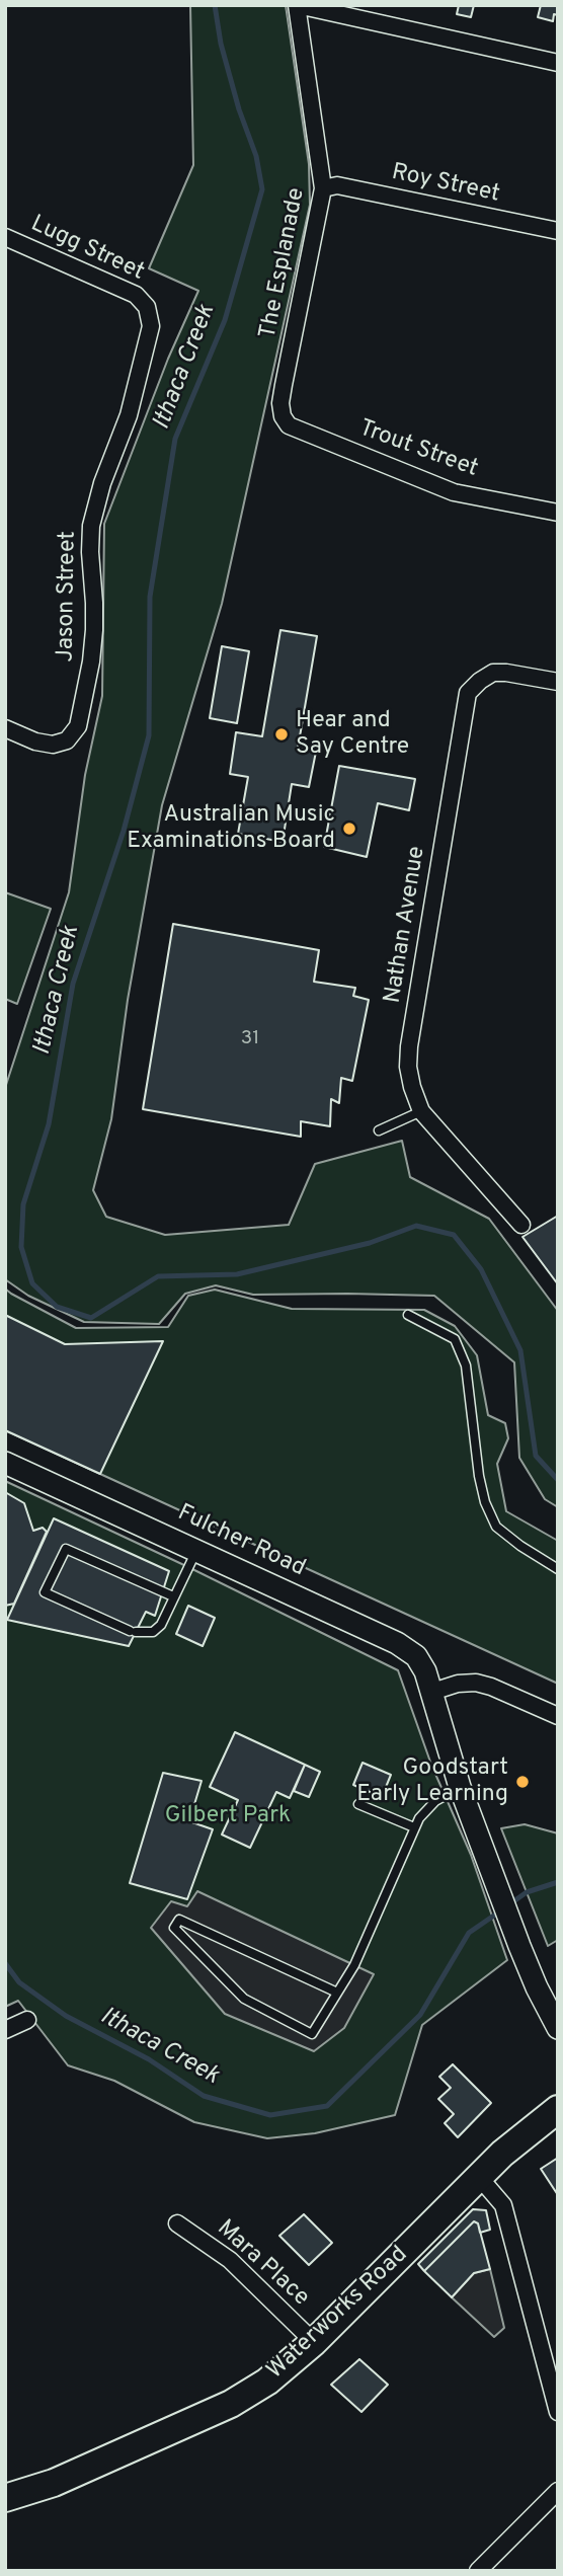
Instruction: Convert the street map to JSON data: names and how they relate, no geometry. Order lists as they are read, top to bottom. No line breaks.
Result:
{"streets":{"main road":["Waterworks Road"],"street":["Roy Street","Lugg Street","The Esplanade","Trout Street","Jason Street","Nathan Avenue","Fulcher Road","Mara Place"]},"crossings":[["Roy Street","The Esplanade"],["Lugg Street","Jason Street"],["The Esplanade","Trout Street"],["Mara Place","Waterworks Road"]],"water":["Ithaca Creek"],"parks":["Gilbert Park"],"places":["Hear and Say Centre","Australian Music Examinations Board","Goodstart Early Learning"],"house_numbers":["31"]}
